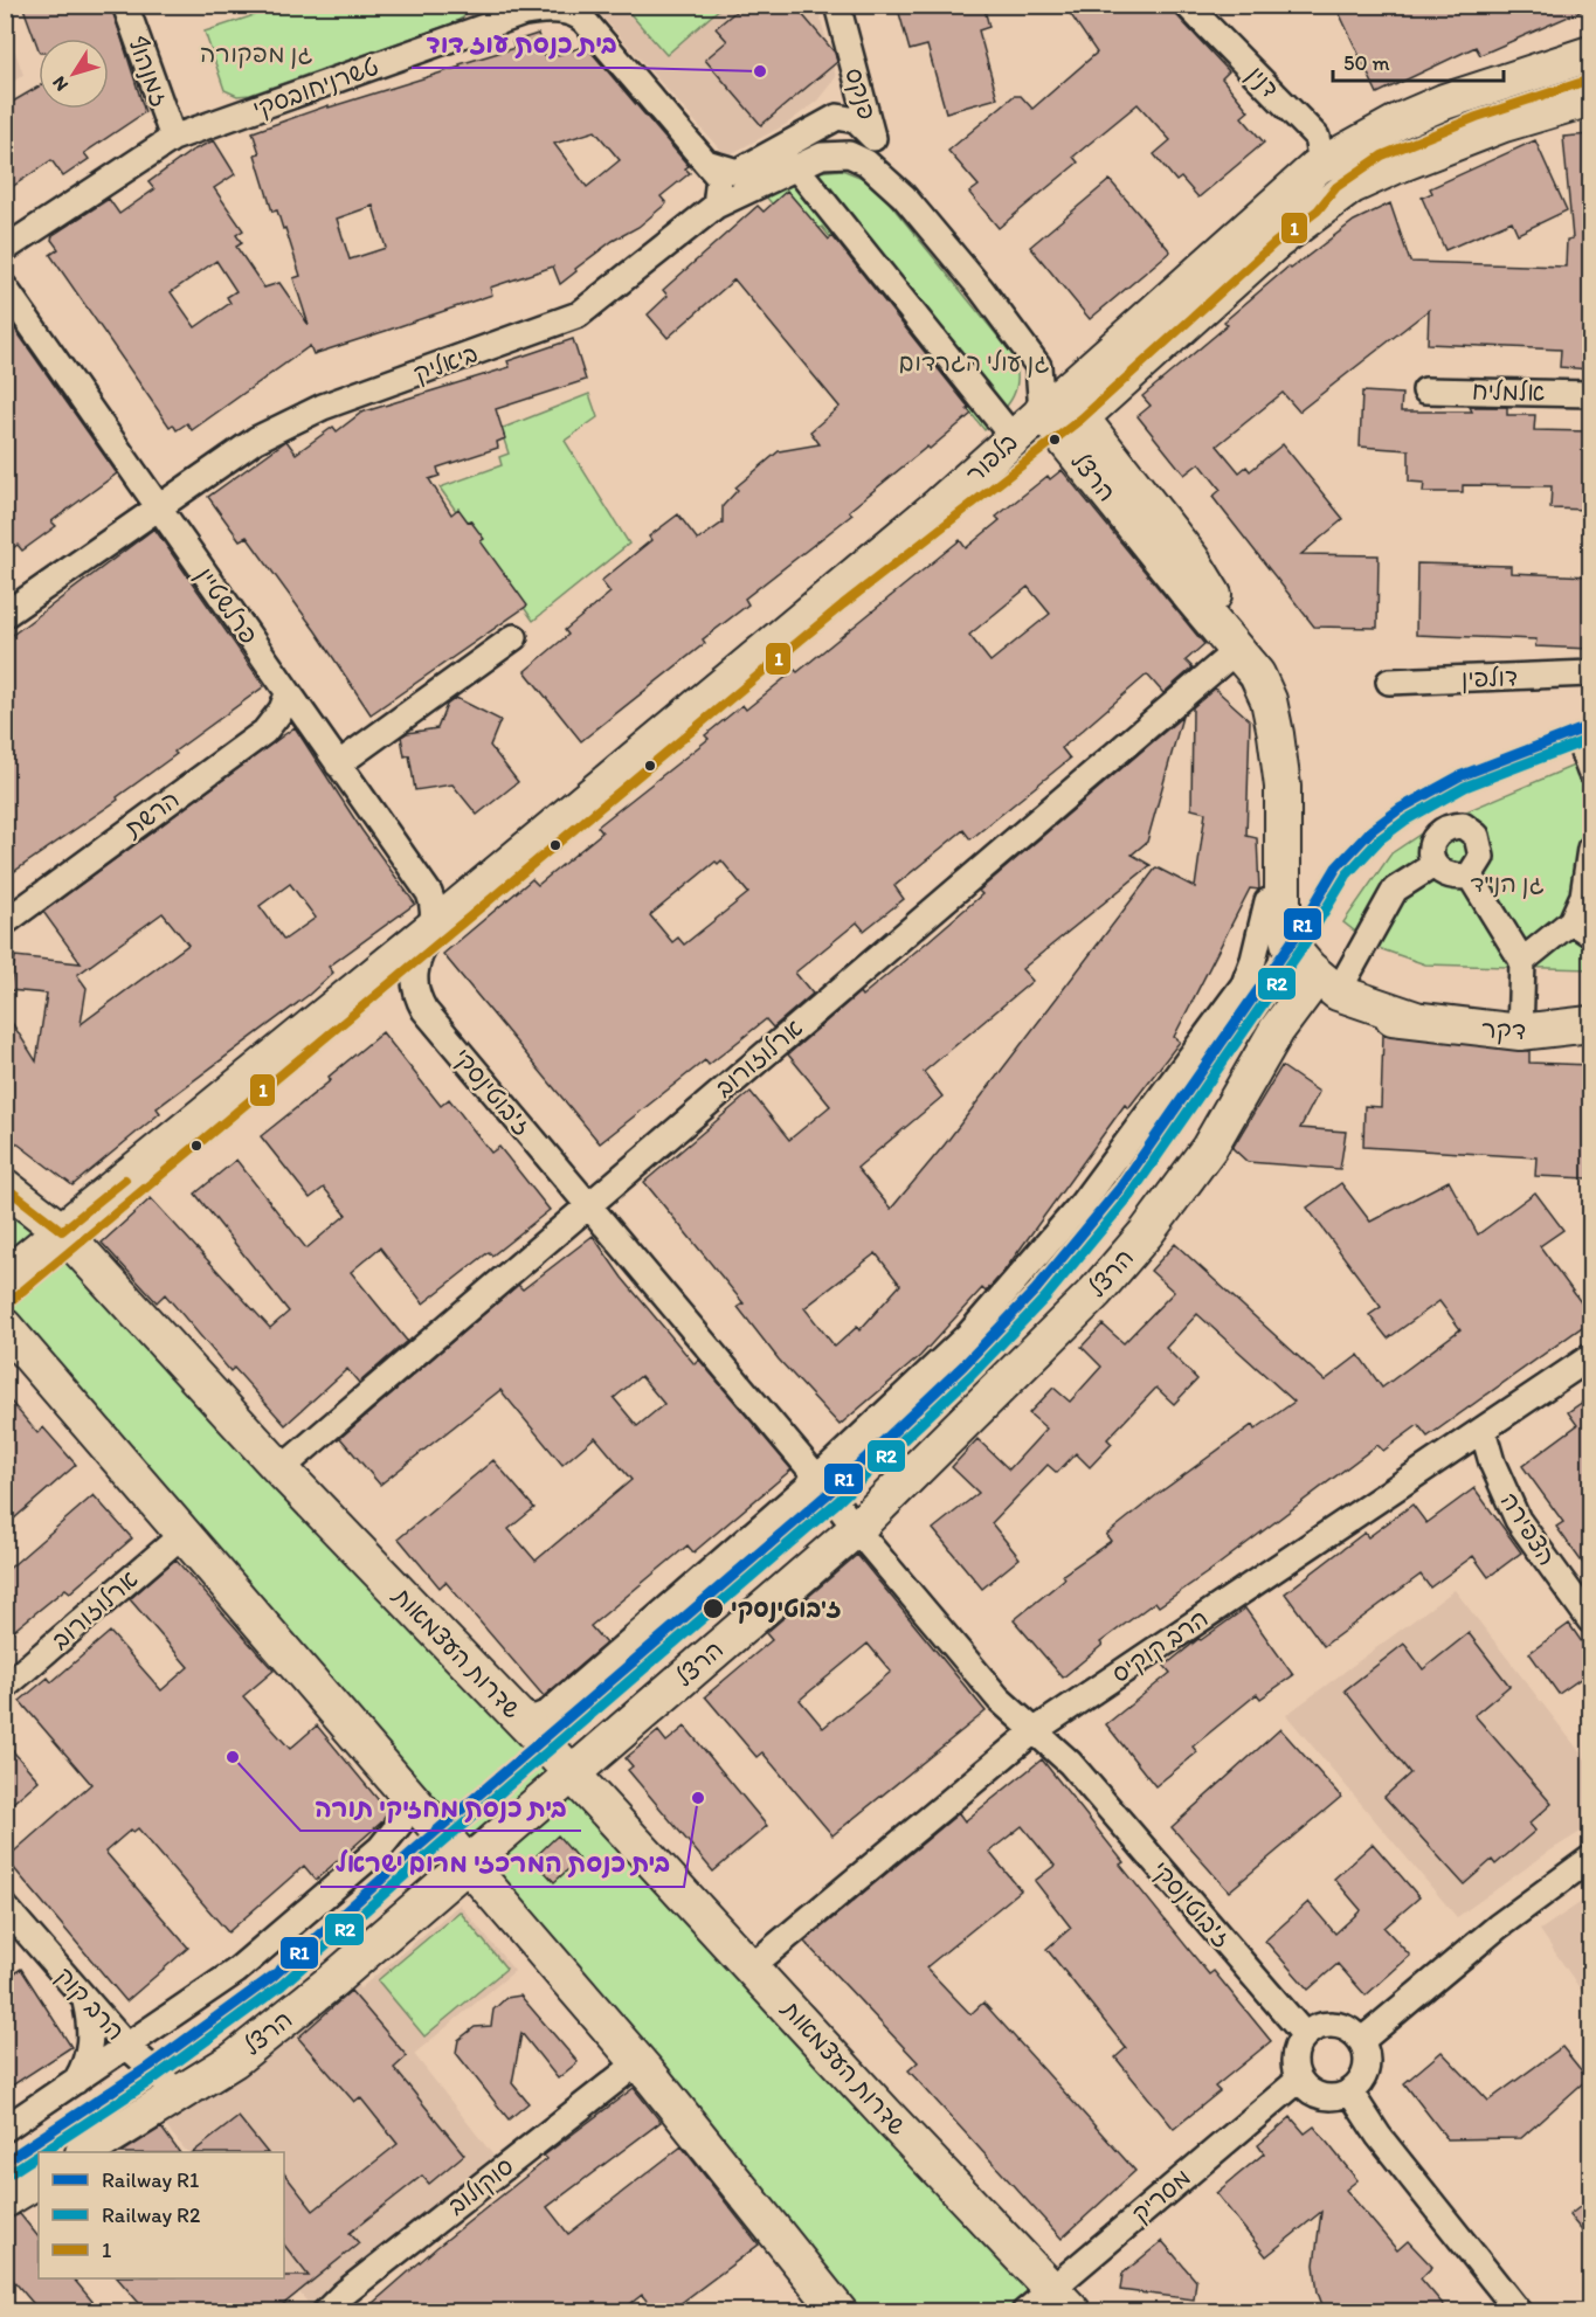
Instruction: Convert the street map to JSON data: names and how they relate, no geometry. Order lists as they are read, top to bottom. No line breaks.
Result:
{"streets":{"street":["זמנהוף","דנין","טשרניחובסקי","פנקס","ביאליק","אלמליח","בלפור","הרצל","פרלשטיין","דולפין","הרשת","דקר","ארלוזורוב","ז'בוטינסקי","הצפירה","הרב קוקיס","שדרות העצמאות","הרב קוק","סוקולוב","מסריק"]},"crossings":[["זמנהוף","טשרניחובסקי"],["דנין","בלפור"],["טשרניחובסקי","ביאליק"],["פנקס","ביאליק"],["פנקס","הרצל"],["ביאליק","הרצל"],["ביאליק","פרלשטיין"],["בלפור","הרצל"],["בלפור","פרלשטיין"],["בלפור","ז'בוטינסקי"],["בלפור","שדרות העצמאות"],["הרצל","דקר"],["הרצל","ארלוזורוב"],["הרצל","ז'בוטינסקי"],["הרצל","שדרות העצמאות"],["הרצל","הרב קוק"],["פרלשטיין","הרשת"],["פרלשטיין","ז'בוטינסקי"],["ארלוזורוב","ז'בוטינסקי"],["ארלוזורוב","שדרות העצמאות"],["ז'בוטינסקי","הרב קוקיס"],["ז'בוטינסקי","מסריק"],["הצפירה","הרב קוקיס"],["הרב קוקיס","שדרות העצמאות"],["שדרות העצמאות","מסריק"]],"parks":["גן מפקורה","גן עולי הגרדום","גן הנ\"ד"],"places":["בית כנסת עוז דוד","ז'בוטינסקי","בית כנסת מחזיקי תורה","בית כנסת המרכזי מרום ישראל"],"lines":["transit line 1","rail line R1","rail line R2"],"legend":["Railway R1","Railway R2","1"],"scale_bar":"50 m","north":"bottom left"}
